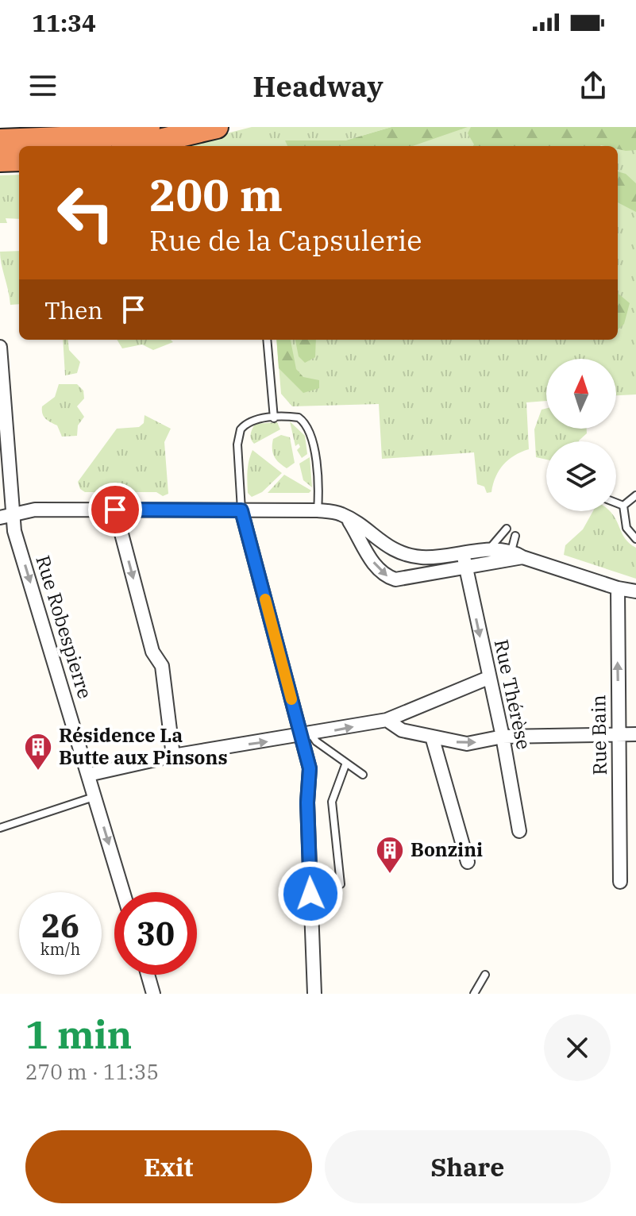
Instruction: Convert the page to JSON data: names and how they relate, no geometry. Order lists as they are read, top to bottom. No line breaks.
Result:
{"streets":{"street":["Rue Robespierre","Rue Thérèse","Rue Bain"]},"one_way":["Rue Thérèse","Rue Bain"],"places":{"building":["Résidence La Butte aux Pinsons","Bonzini"]},"north":"top","page":{"status":"11:34","header":"Headway","turn":["200 m","Rue de la Capsulerie"],"then":"Then","speed":"26 km/h","limit":"30","heading":["1 min","270 m · 11:35"],"buttons":["Exit","Share"]}}
